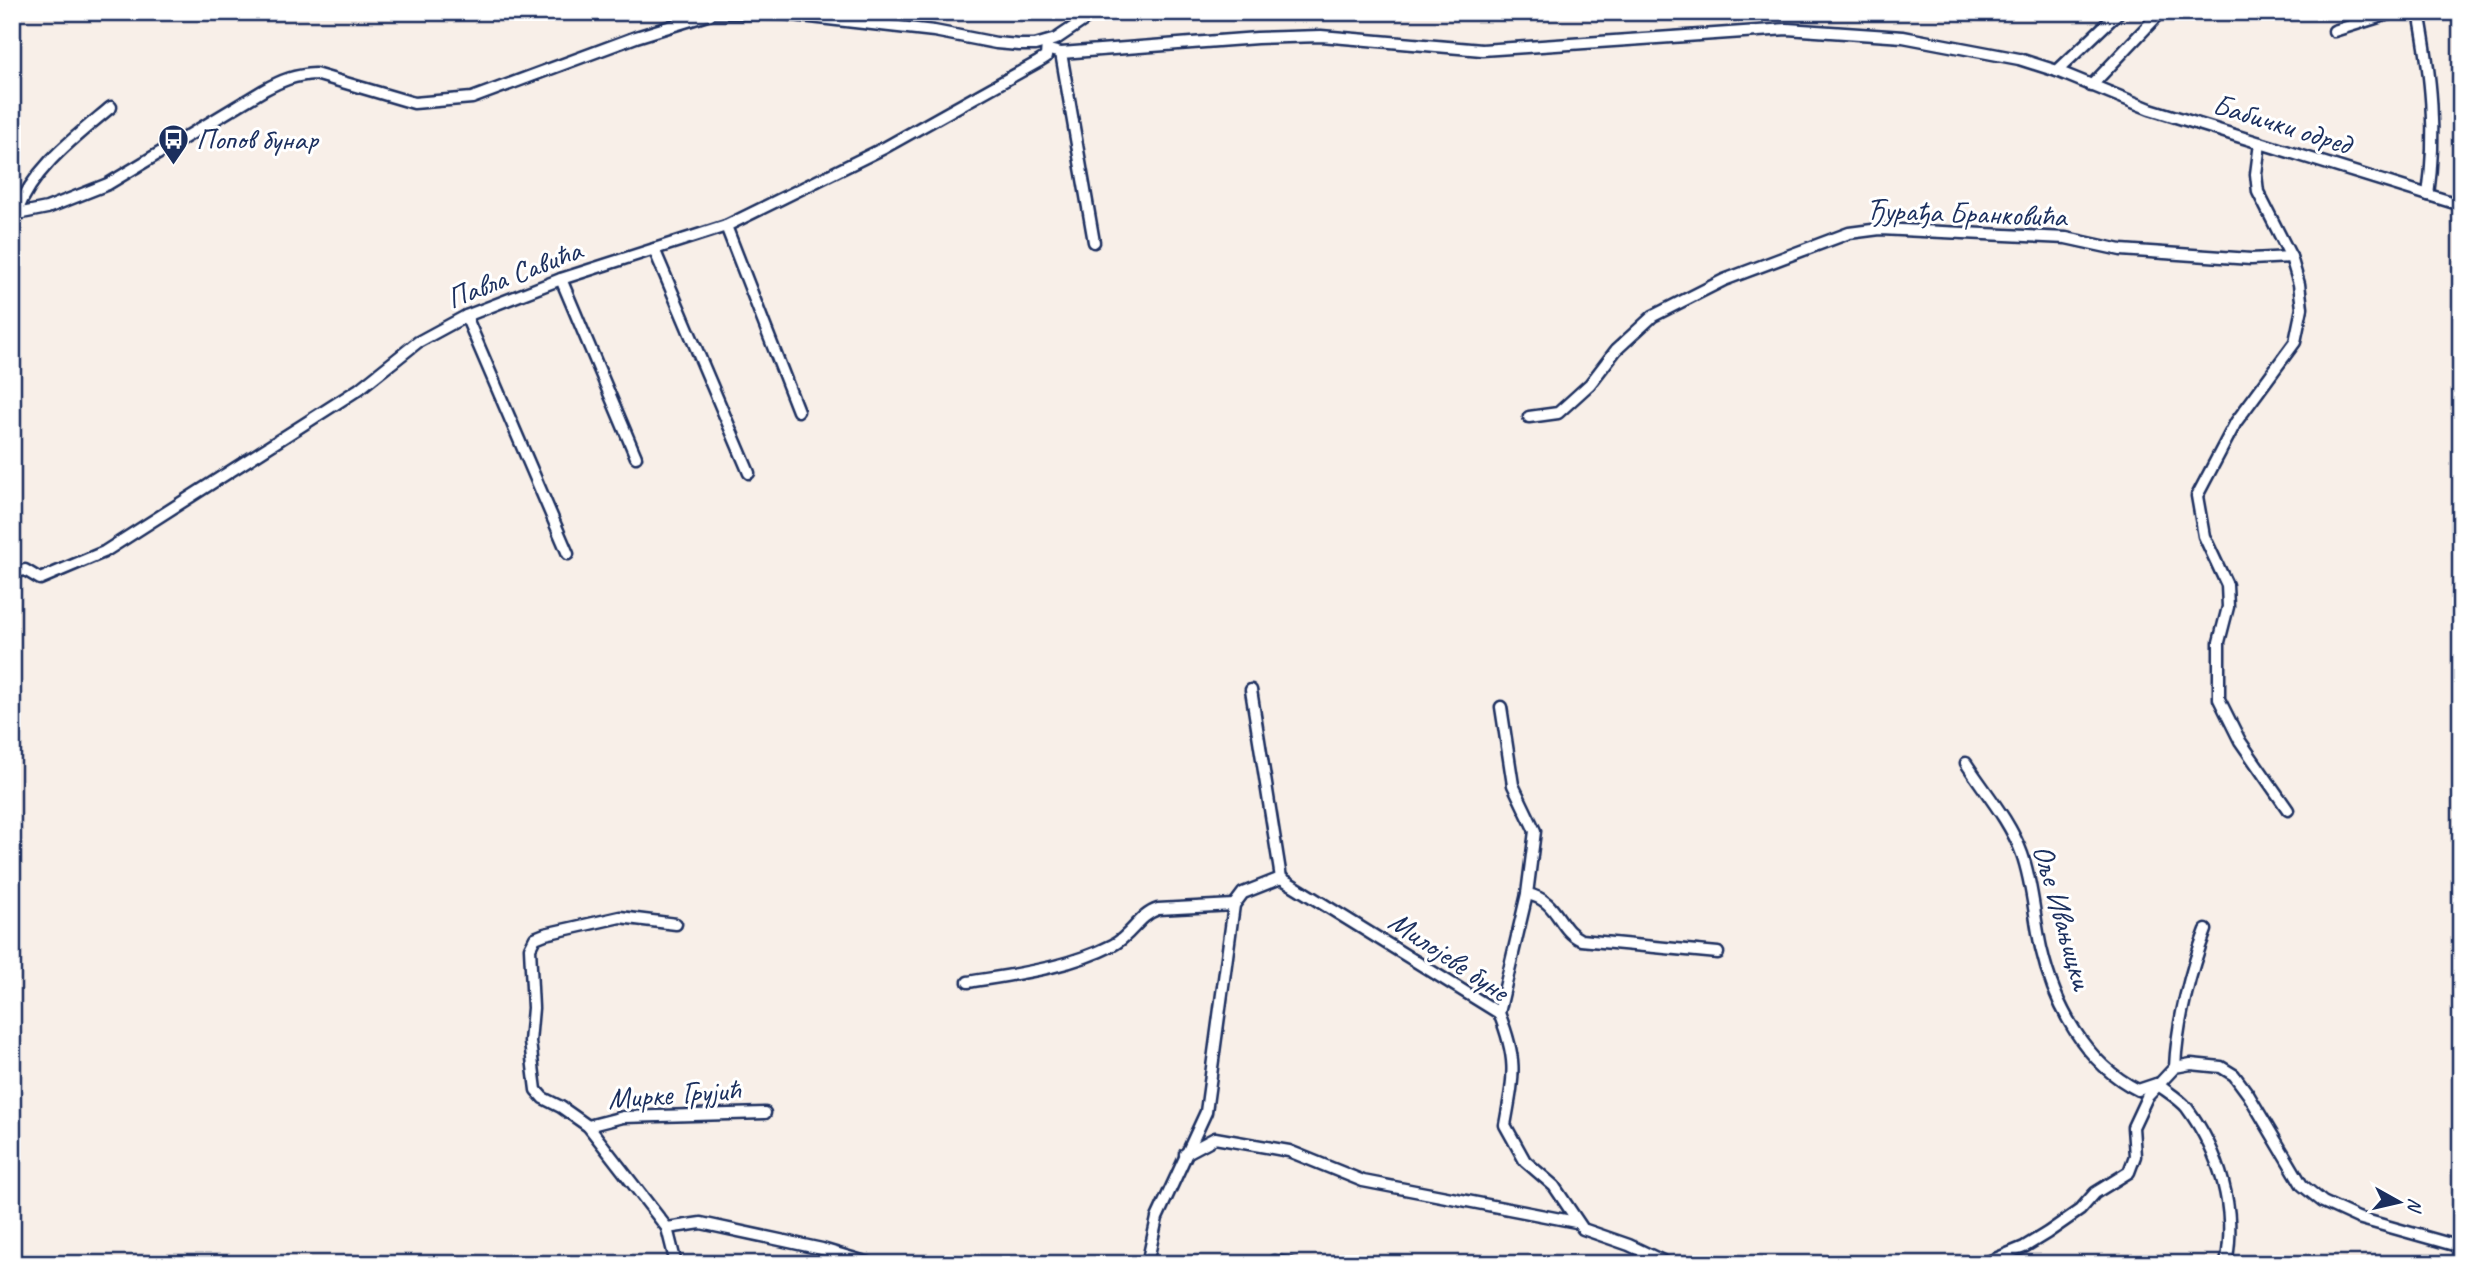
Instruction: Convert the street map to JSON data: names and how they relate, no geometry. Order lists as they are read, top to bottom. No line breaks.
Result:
{"streets":{"street":["Бабички одред","Ђурађа Бранковића","Павла Савића","Оље Ивањицки","Милојеве буне","Мирке Грујић"]},"crossings":[["Бабички одред","Павла Савића"]],"places":{"bus stop":["Попов бунар"]},"north":"right"}
